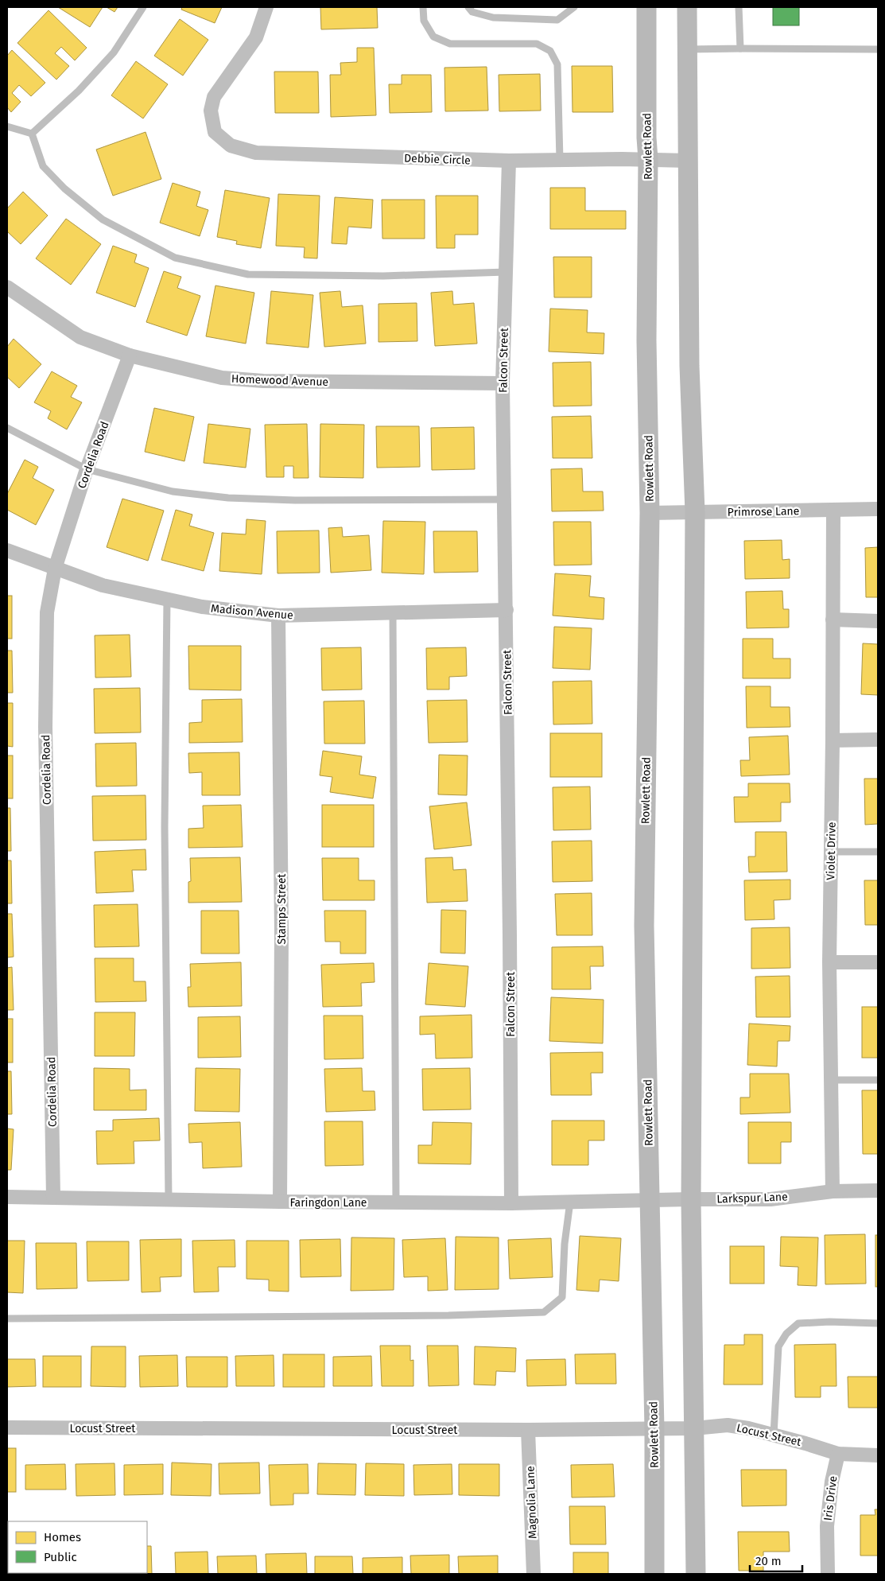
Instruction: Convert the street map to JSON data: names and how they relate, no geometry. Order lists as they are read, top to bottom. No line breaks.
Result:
{"streets":{"main road":["Rowlett Road"],"street":["Debbie Circle","Falcon Street","Homewood Avenue","Cordelia Road","Primrose Lane","Madison Avenue","Violet Drive","Stamps Street","Larkspur Lane","Faringdon Lane","Locust Street","Iris Drive","Magnolia Lane"]},"crossings":[["Rowlett Road","Debbie Circle"],["Rowlett Road","Primrose Lane"],["Rowlett Road","Larkspur Lane"],["Rowlett Road","Faringdon Lane"],["Rowlett Road","Locust Street"],["Debbie Circle","Falcon Street"],["Falcon Street","Homewood Avenue"],["Falcon Street","Madison Avenue"],["Falcon Street","Faringdon Lane"],["Homewood Avenue","Cordelia Road"],["Cordelia Road","Madison Avenue"],["Cordelia Road","Faringdon Lane"],["Primrose Lane","Violet Drive"],["Madison Avenue","Stamps Street"],["Violet Drive","Larkspur Lane"],["Stamps Street","Faringdon Lane"],["Larkspur Lane","Faringdon Lane"],["Locust Street","Iris Drive"],["Locust Street","Magnolia Lane"]],"legend":["Homes","Public"],"scale_bar":"20 m"}
